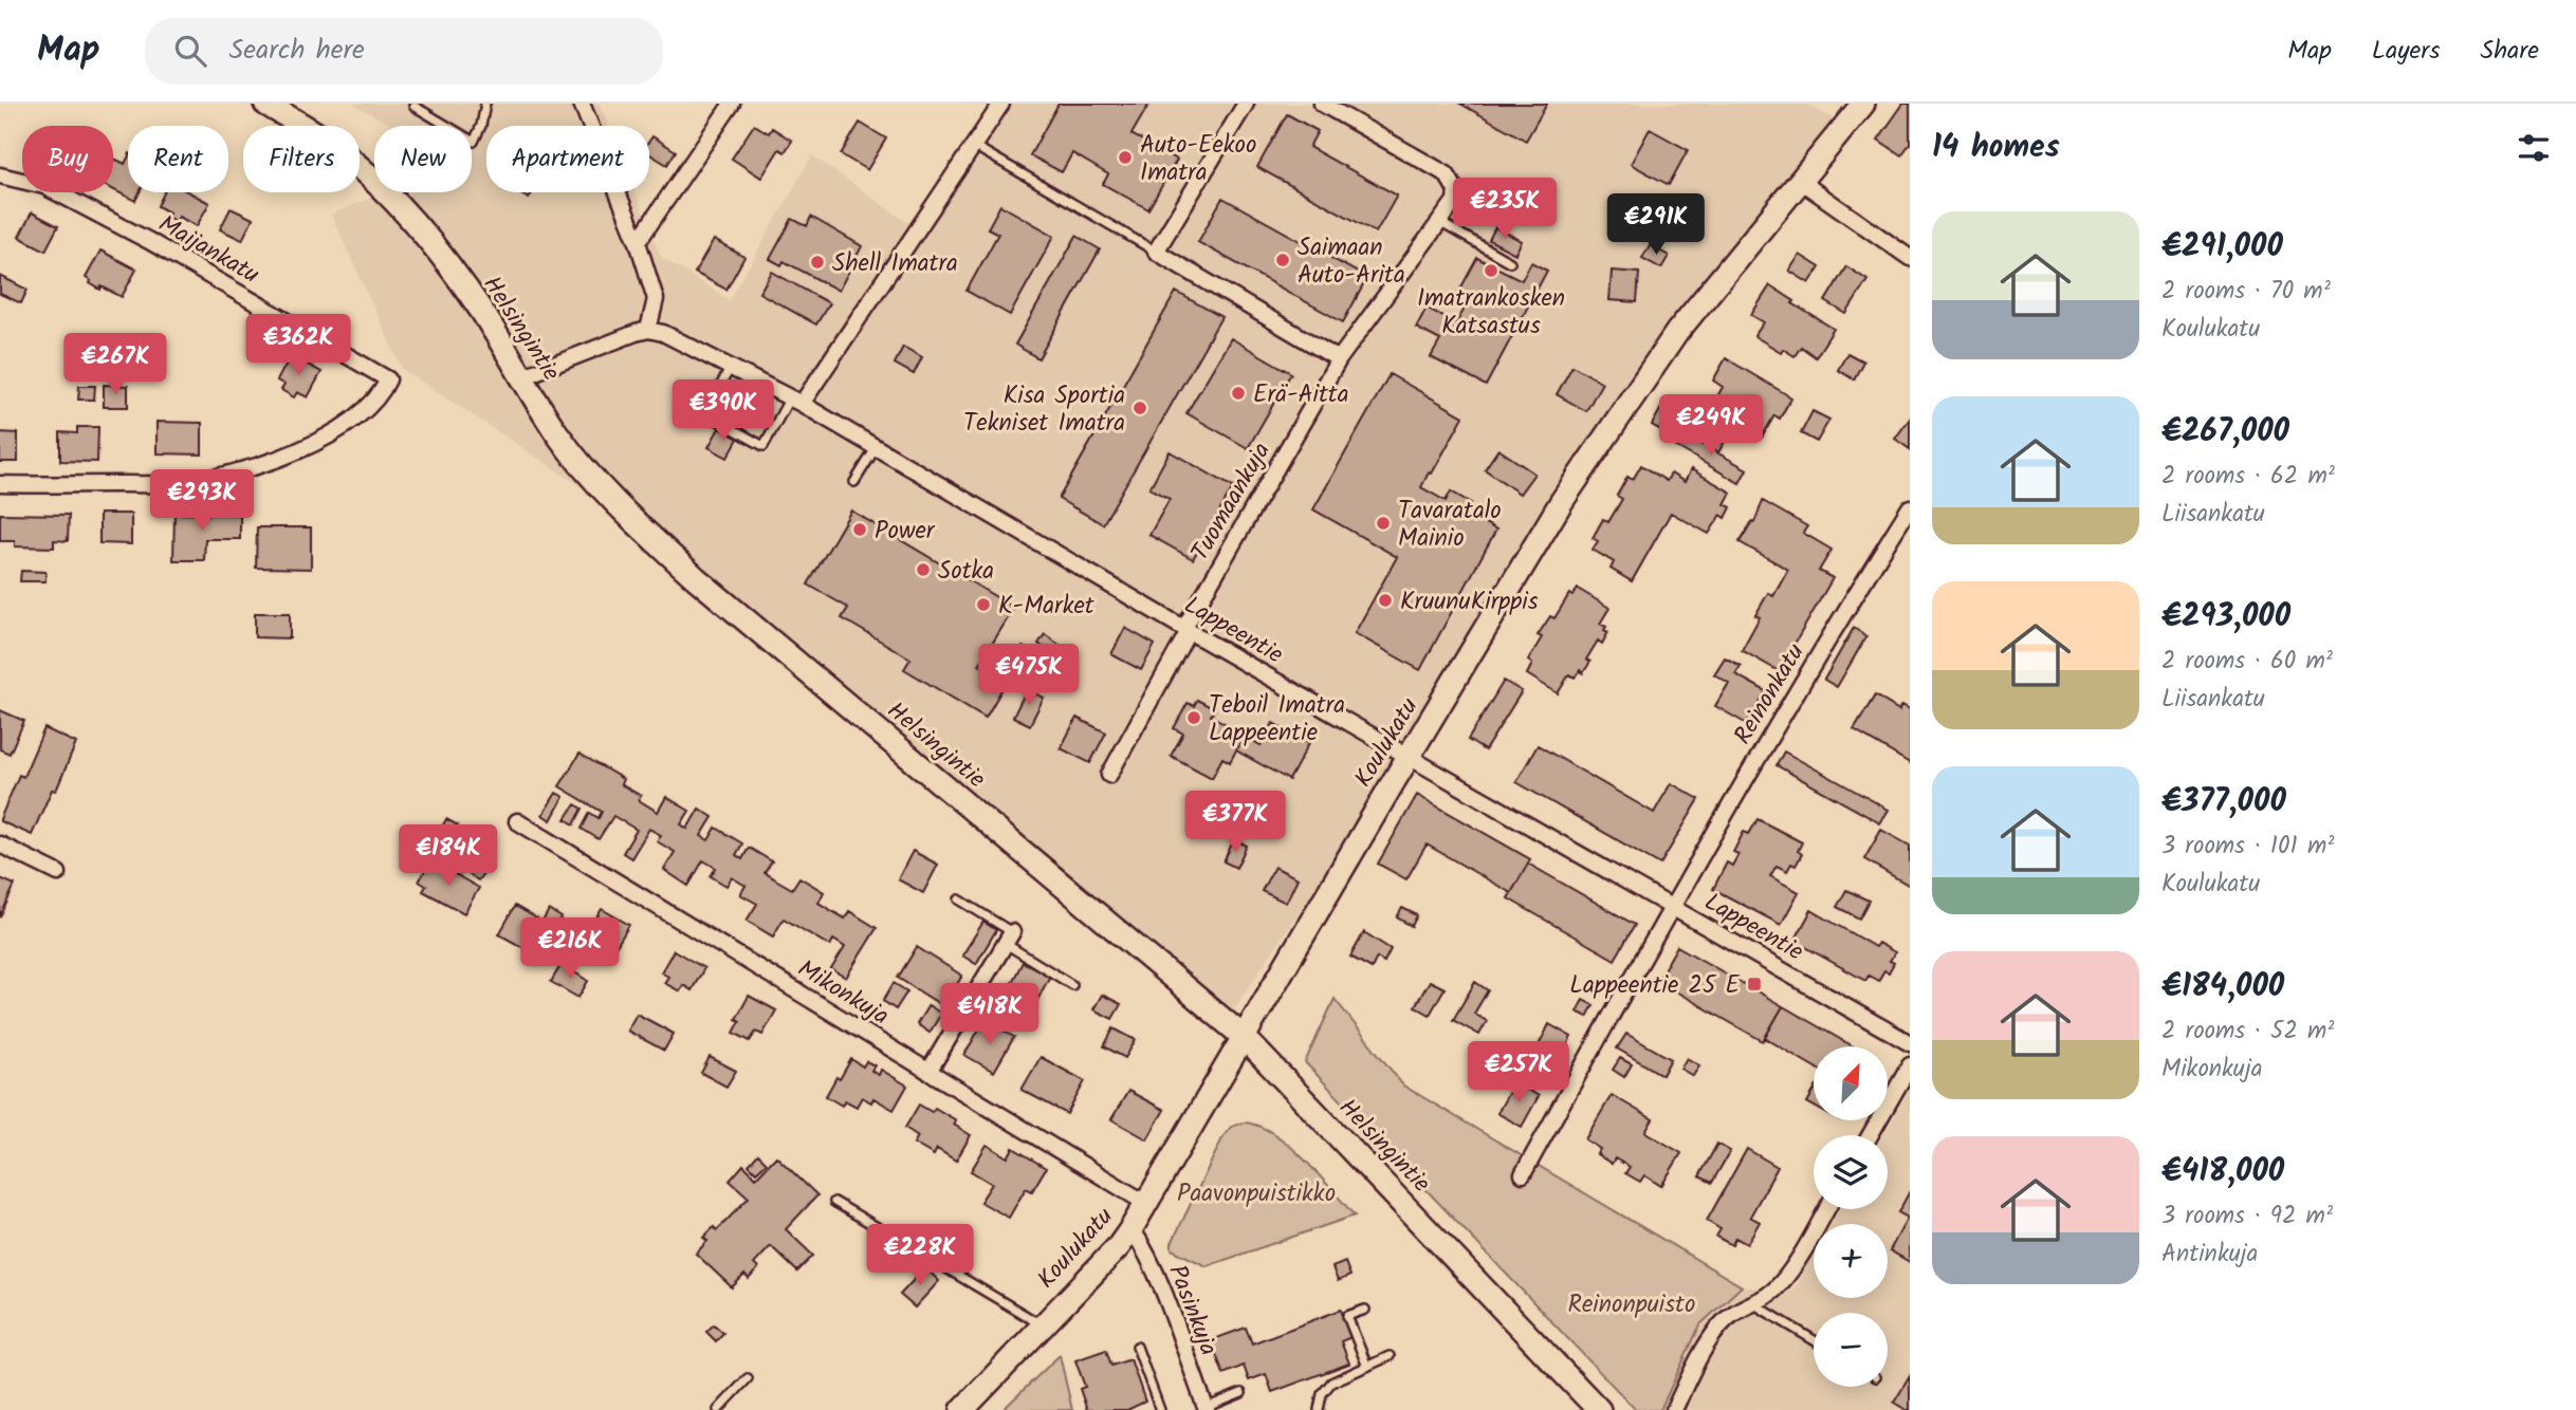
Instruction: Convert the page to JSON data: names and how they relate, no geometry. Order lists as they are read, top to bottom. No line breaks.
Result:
{"streets":{"main road":["Helsingintie","Koulukatu"],"street":["Maijankatu","Tuomaankuja","Lappeentie","Reinonkatu","Mikonkuja","Pasinkuja"]},"crossings":[["Helsingintie","Koulukatu"],["Tuomaankuja","Lappeentie"],["Lappeentie","Reinonkatu"],["Lappeentie","Koulukatu"],["Koulukatu","Mikonkuja"],["Koulukatu","Pasinkuja"]],"parks":["Paavonpuistikko","Reinonpuisto"],"places":{"other":["Auto-Eekoo Imatra","Saimaan Auto-Arita","Shell Imatra","Imatrankosken Katsastus","Erä-Aitta","Kisa Sportia Tekniset Imatra","Tavaratalo Mainio","Power","Sotka","KruunuKirppis","K-Market","Teboil Imatra Lappeentie"],"transit":["Lappeentie 25 E"]},"north":"top right","page":{"header":"Map","search":"Search here","nav":["Map","Layers","Share"],"heading":"14 homes","chip":["Buy","Rent","Filters","New","Apartment"],"price":["€235K","€291K","€362K","€267K","€390K","€249K","€293K","€475K","€377K","€184K","€216K","€418K","€257K","€228K"],"list":[{"name":"€291,000","note":"2 rooms · 70 m² · Koulukatu"},{"name":"€267,000","note":"2 rooms · 62 m² · Liisankatu"},{"name":"€293,000","note":"2 rooms · 60 m² · Liisankatu"},{"name":"€377,000","note":"3 rooms · 101 m² · Koulukatu"},{"name":"€184,000","note":"2 rooms · 52 m² · Mikonkuja"},{"name":"€418,000","note":"3 rooms · 92 m² · Antinkuja"}],"map_buttons":["+","−"]}}
